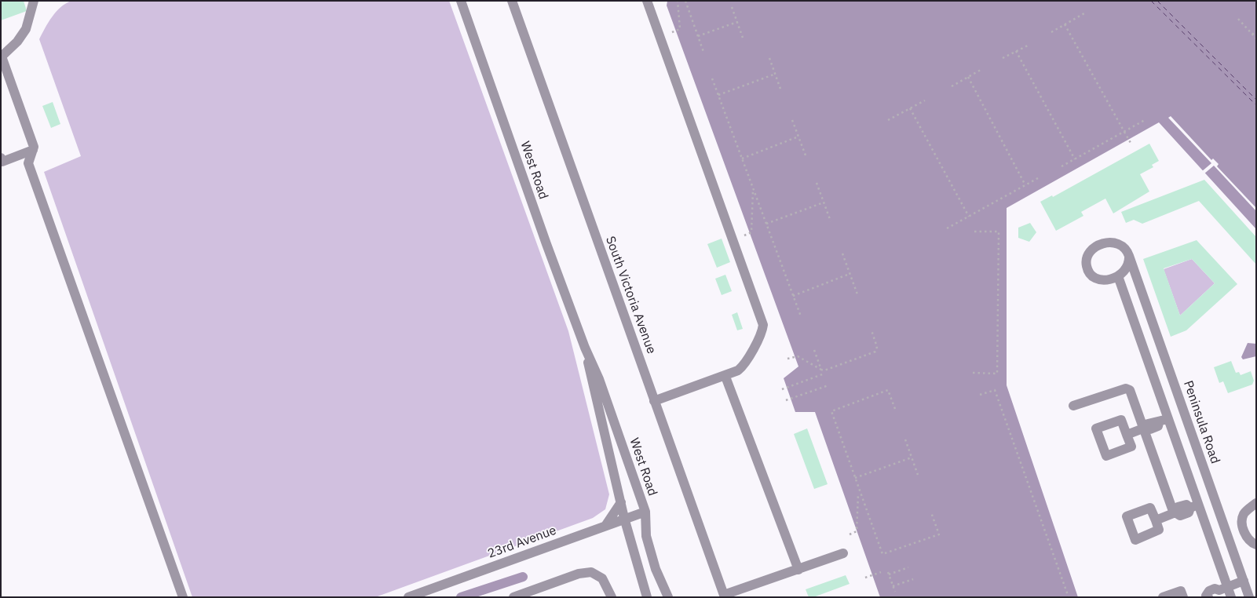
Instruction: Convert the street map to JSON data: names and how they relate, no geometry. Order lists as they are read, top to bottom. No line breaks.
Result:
{"streets":{"street":["West Road","South Victoria Avenue","Peninsula Road","23rd Avenue"]},"crossings":[["West Road","23rd Avenue"]]}
